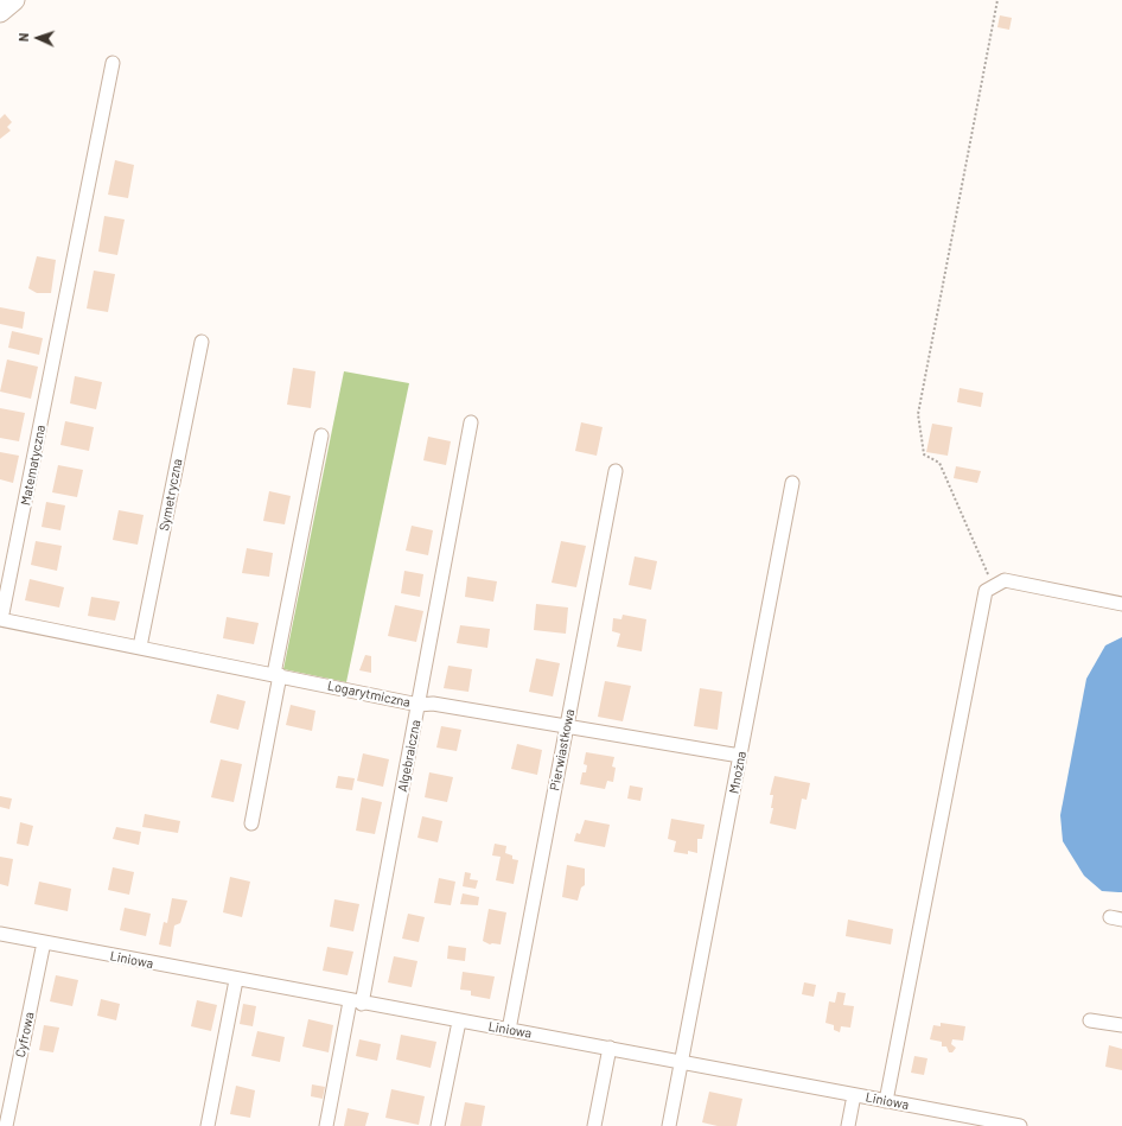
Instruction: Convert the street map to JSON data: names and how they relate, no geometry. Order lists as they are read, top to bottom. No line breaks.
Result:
{"streets":{"street":["Matematyczna","Symetryczna","Logarytmiczna","Pierwiastkowa","Algebraiczna","Mnożna","Liniowa","Cyfrowa"]},"crossings":[["Matematyczna","Logarytmiczna"],["Symetryczna","Logarytmiczna"],["Logarytmiczna","Pierwiastkowa"],["Logarytmiczna","Algebraiczna"],["Logarytmiczna","Mnożna"],["Pierwiastkowa","Liniowa"],["Algebraiczna","Liniowa"],["Mnożna","Liniowa"],["Liniowa","Cyfrowa"]],"north":"left"}
